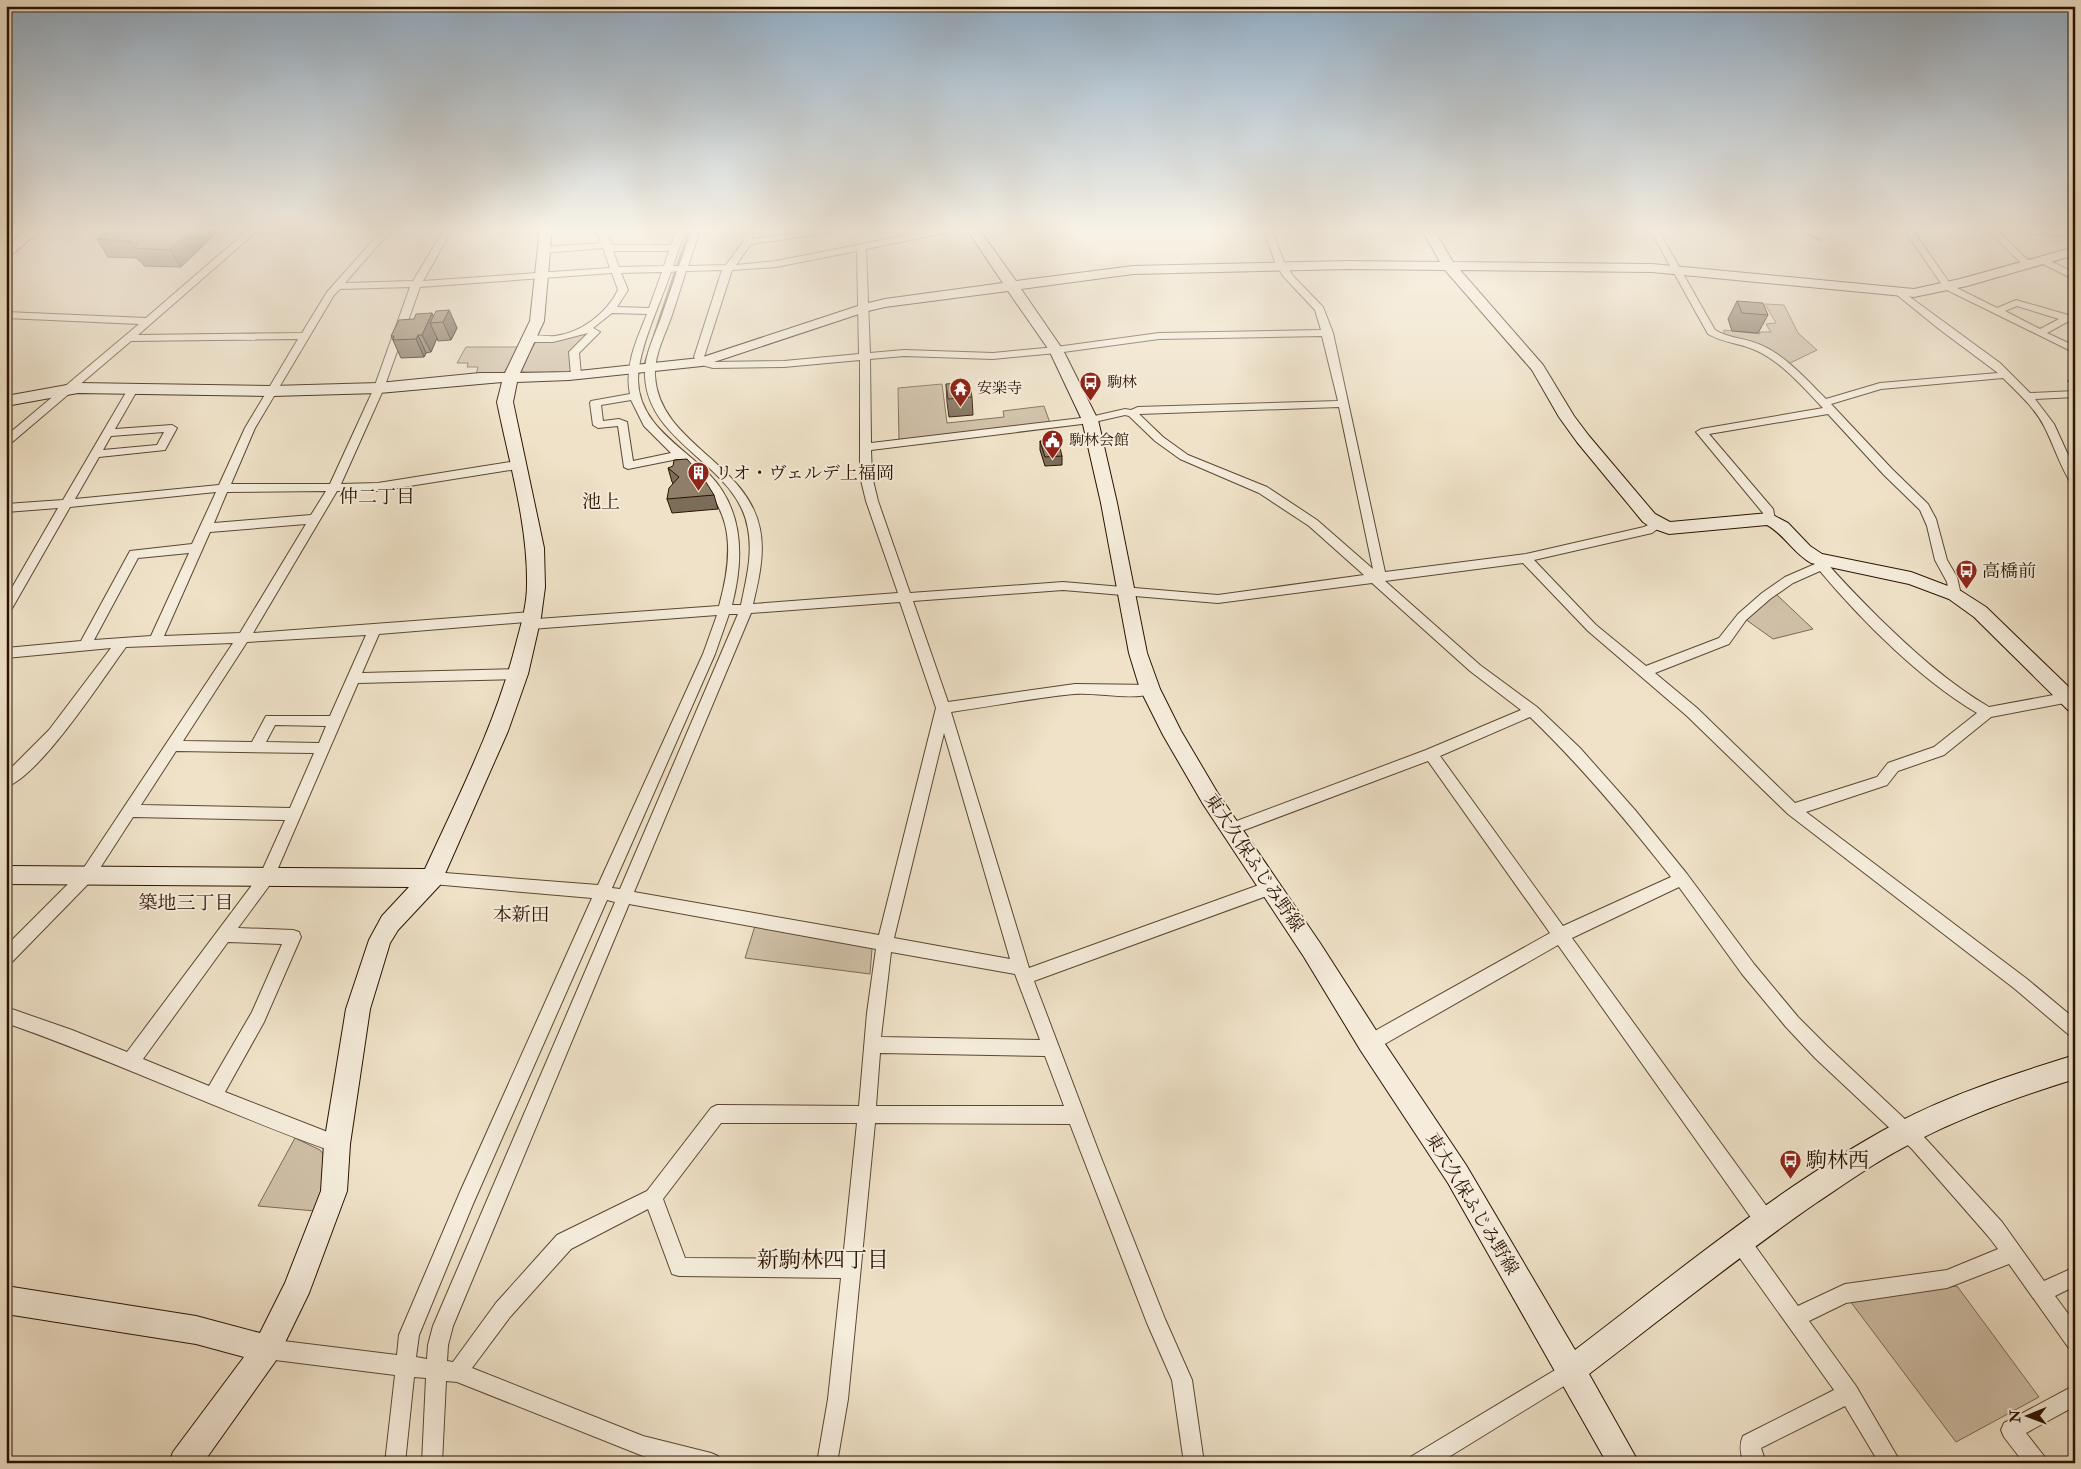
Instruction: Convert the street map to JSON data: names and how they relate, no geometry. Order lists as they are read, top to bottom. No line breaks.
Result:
{"streets":{"street":["東大久保ふじみ野線"]},"districts":["仲二丁目","池上","築地三丁目","本新田","新駒林四丁目"],"places":{"bus stop":["駒林","高橋前","駒林西"],"temple":["安楽寺"],"public building":["駒林会館"],"building":["リオ・ヴェルデ上福岡"]},"north":"left"}
